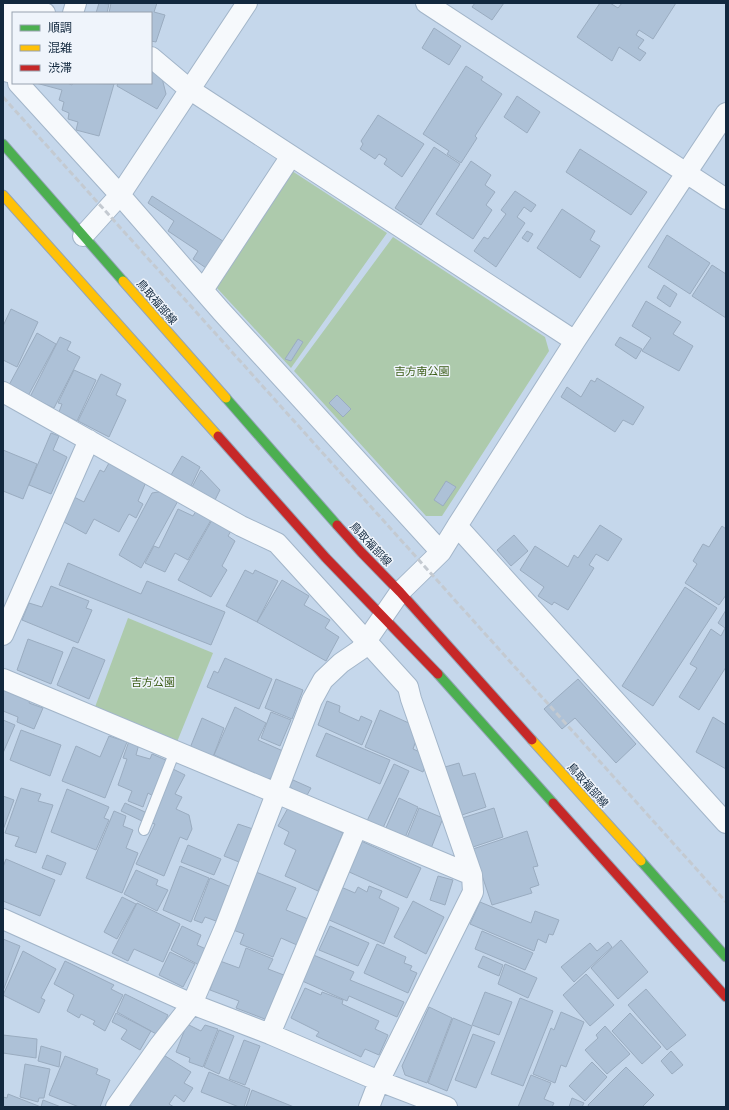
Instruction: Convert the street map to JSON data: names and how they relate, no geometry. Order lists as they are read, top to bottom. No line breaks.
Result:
{"streets":{"main road":["鳥取福部線"]},"parks":["吉方南公園","吉方公園"],"legend":["順調","混雑","渋滞"]}
